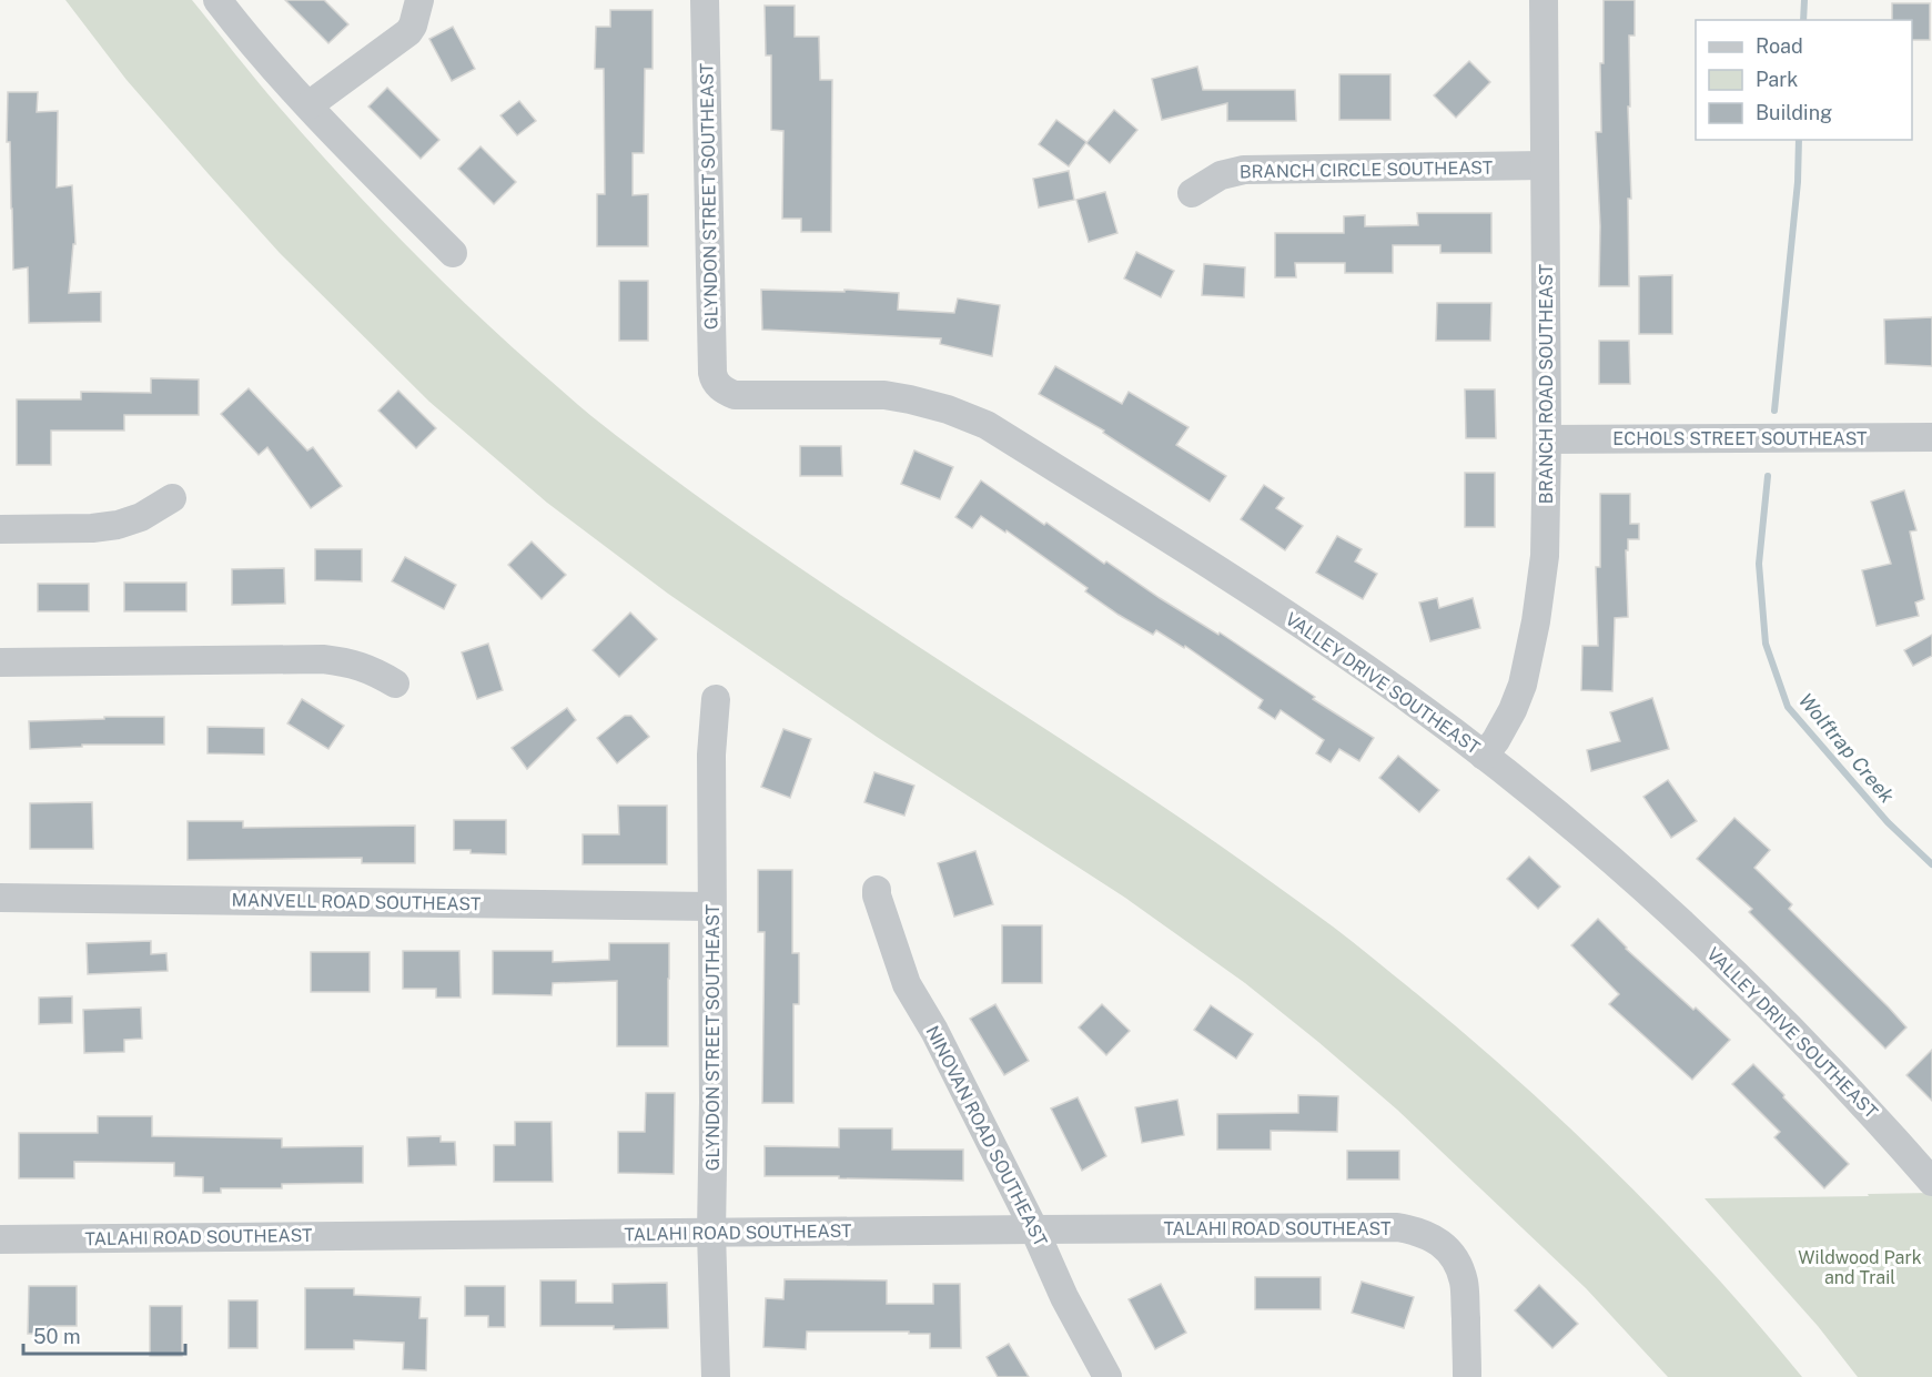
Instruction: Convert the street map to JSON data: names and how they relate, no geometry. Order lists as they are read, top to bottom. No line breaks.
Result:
{"streets":{"street":["BRANCH CIRCLE SOUTHEAST","GLYNDON STREET SOUTHEAST","BRANCH ROAD SOUTHEAST","ECHOLS STREET SOUTHEAST","VALLEY DRIVE SOUTHEAST","MANVELL ROAD SOUTHEAST","NINOVAN ROAD SOUTHEAST","TALAHI ROAD SOUTHEAST"]},"crossings":[["BRANCH CIRCLE SOUTHEAST","BRANCH ROAD SOUTHEAST"],["GLYNDON STREET SOUTHEAST","VALLEY DRIVE SOUTHEAST"],["GLYNDON STREET SOUTHEAST","MANVELL ROAD SOUTHEAST"],["GLYNDON STREET SOUTHEAST","TALAHI ROAD SOUTHEAST"],["BRANCH ROAD SOUTHEAST","ECHOLS STREET SOUTHEAST"],["BRANCH ROAD SOUTHEAST","VALLEY DRIVE SOUTHEAST"],["NINOVAN ROAD SOUTHEAST","TALAHI ROAD SOUTHEAST"]],"water":["Wolftrap Creek"],"parks":["Wildwood Park and Trail"],"legend":["Road","Park","Building"],"scale_bar":"50 m"}
